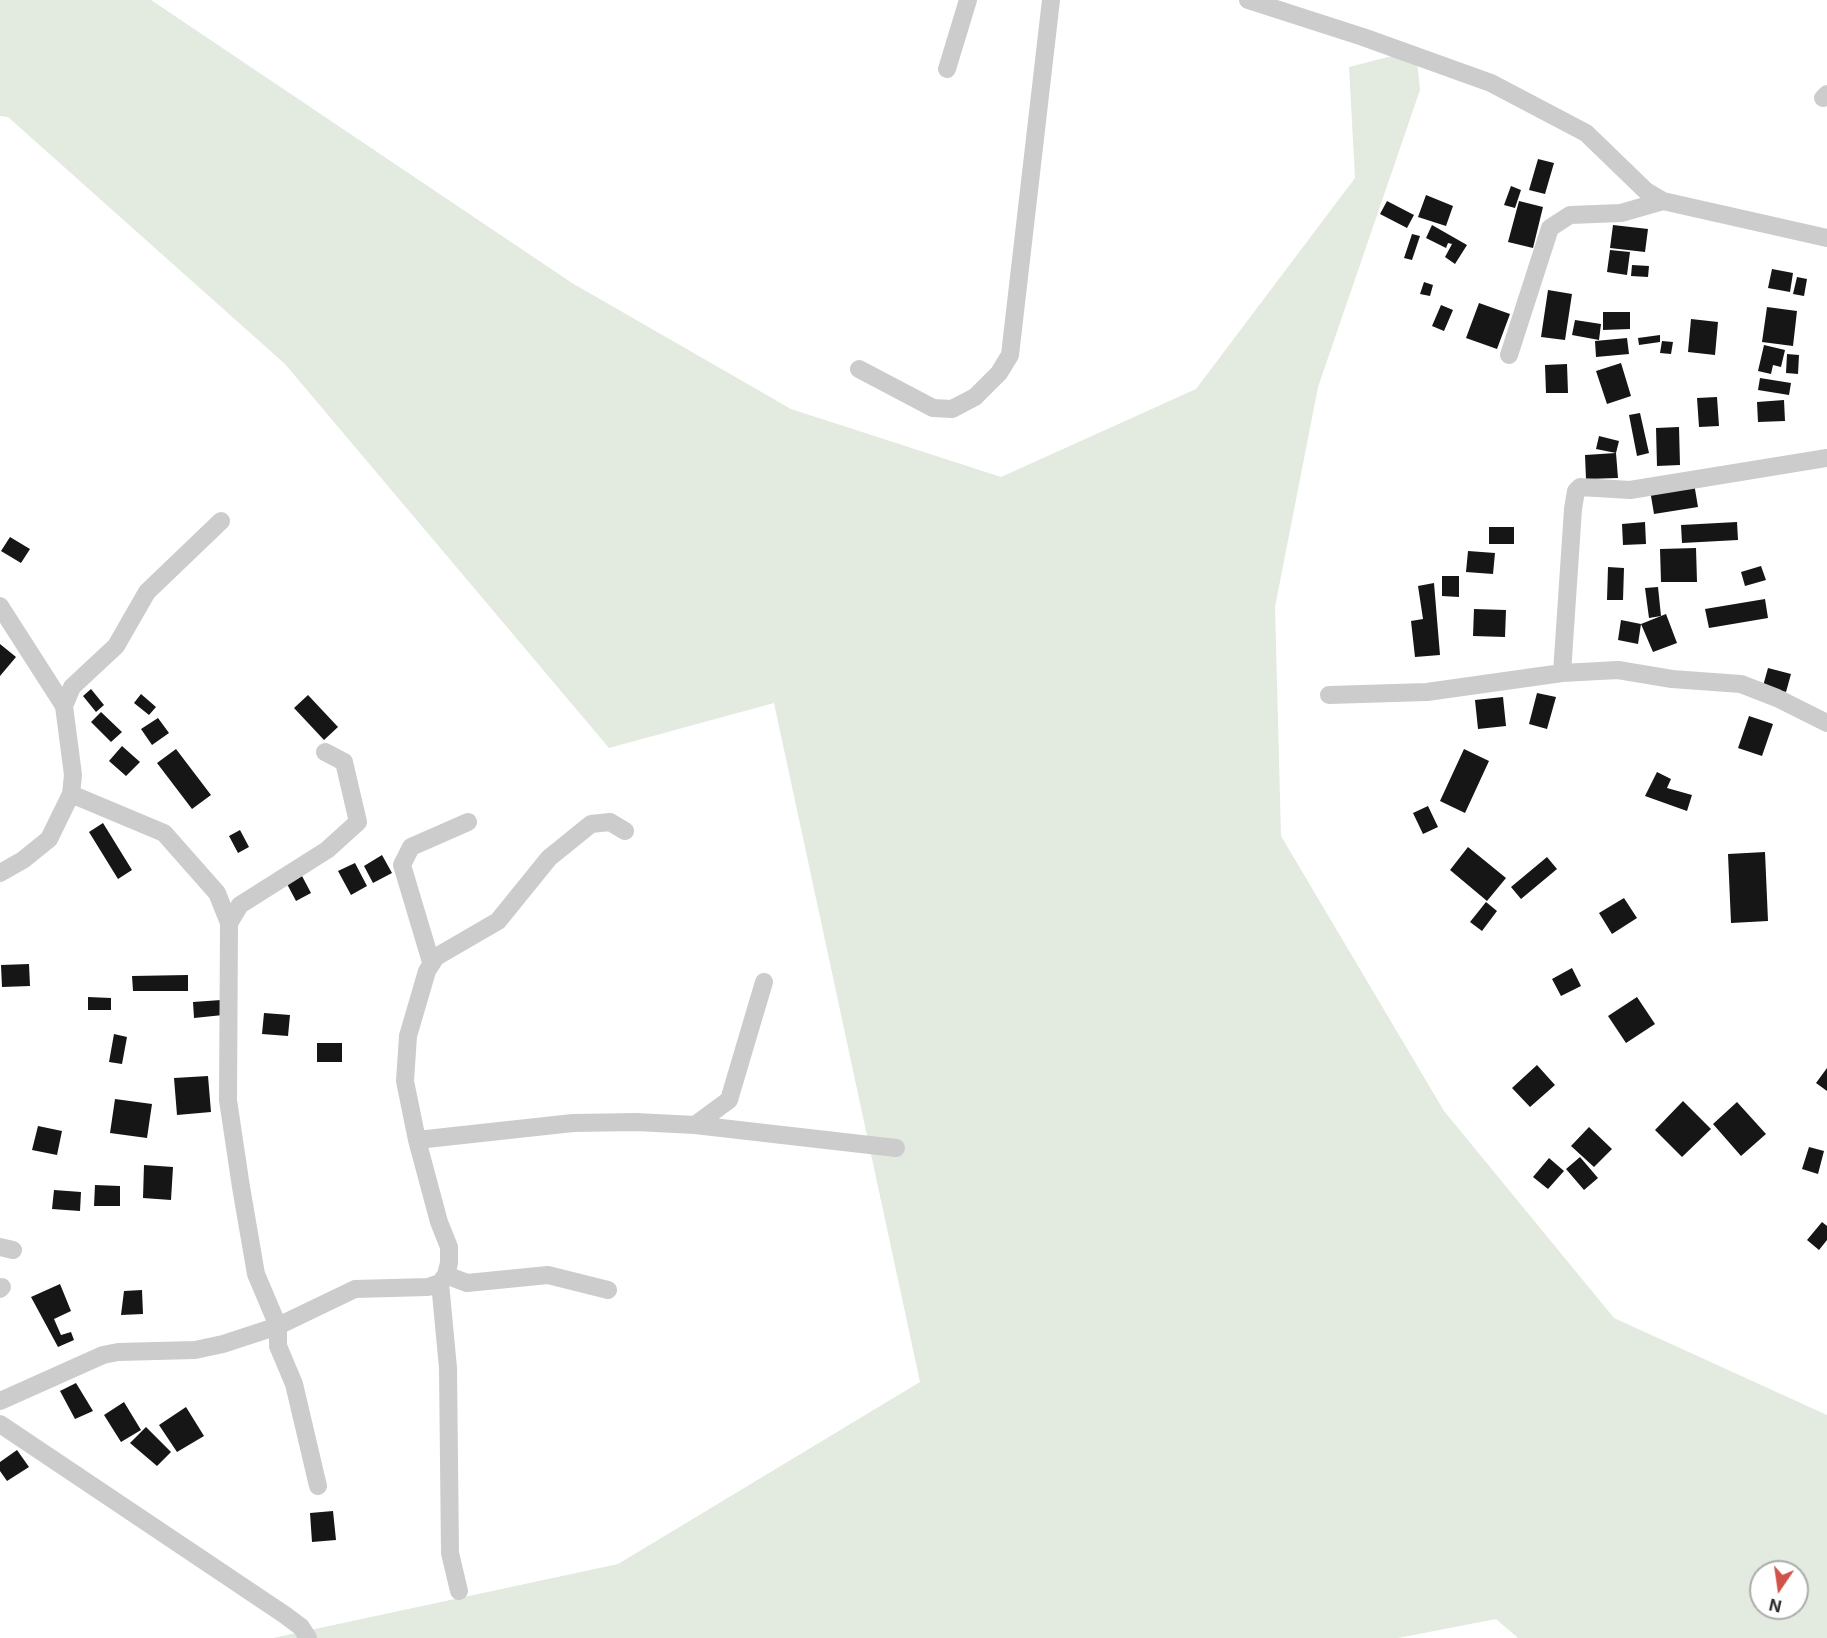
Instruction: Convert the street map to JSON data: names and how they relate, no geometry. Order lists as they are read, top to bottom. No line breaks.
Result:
{"north":"bottom"}
